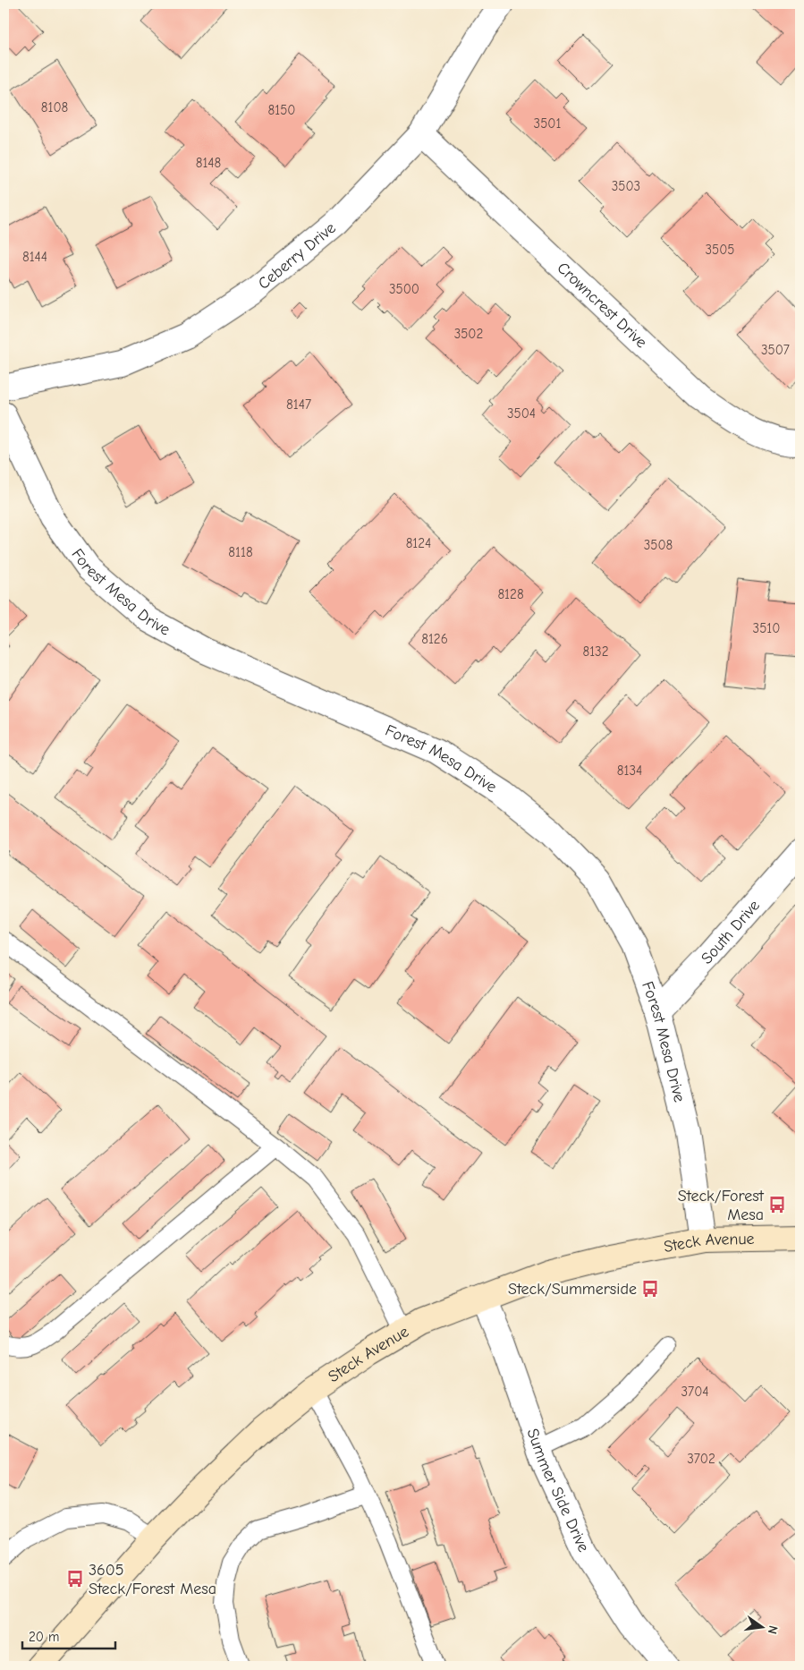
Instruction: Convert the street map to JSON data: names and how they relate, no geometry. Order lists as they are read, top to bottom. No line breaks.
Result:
{"streets":{"street":["Ceberry Drive","Crowncrest Drive","Forest Mesa Drive","South Drive","Steck Avenue","Summer Side Drive"]},"crossings":[["Ceberry Drive","Crowncrest Drive"],["Forest Mesa Drive","South Drive"],["Forest Mesa Drive","Steck Avenue"],["Steck Avenue","Summer Side Drive"]],"places":{"bus stop":["Steck/Forest Mesa","Steck/Summerside","3605 Steck/Forest Mesa"]},"house_numbers":["8108","8150","3501","8148","3503","3505","8144","3500","3502","3507","8147","3504","8124","3508","8118","8128","3510","8126","8132","8134","3704","3702"],"scale_bar":"20 m","north":"right"}
